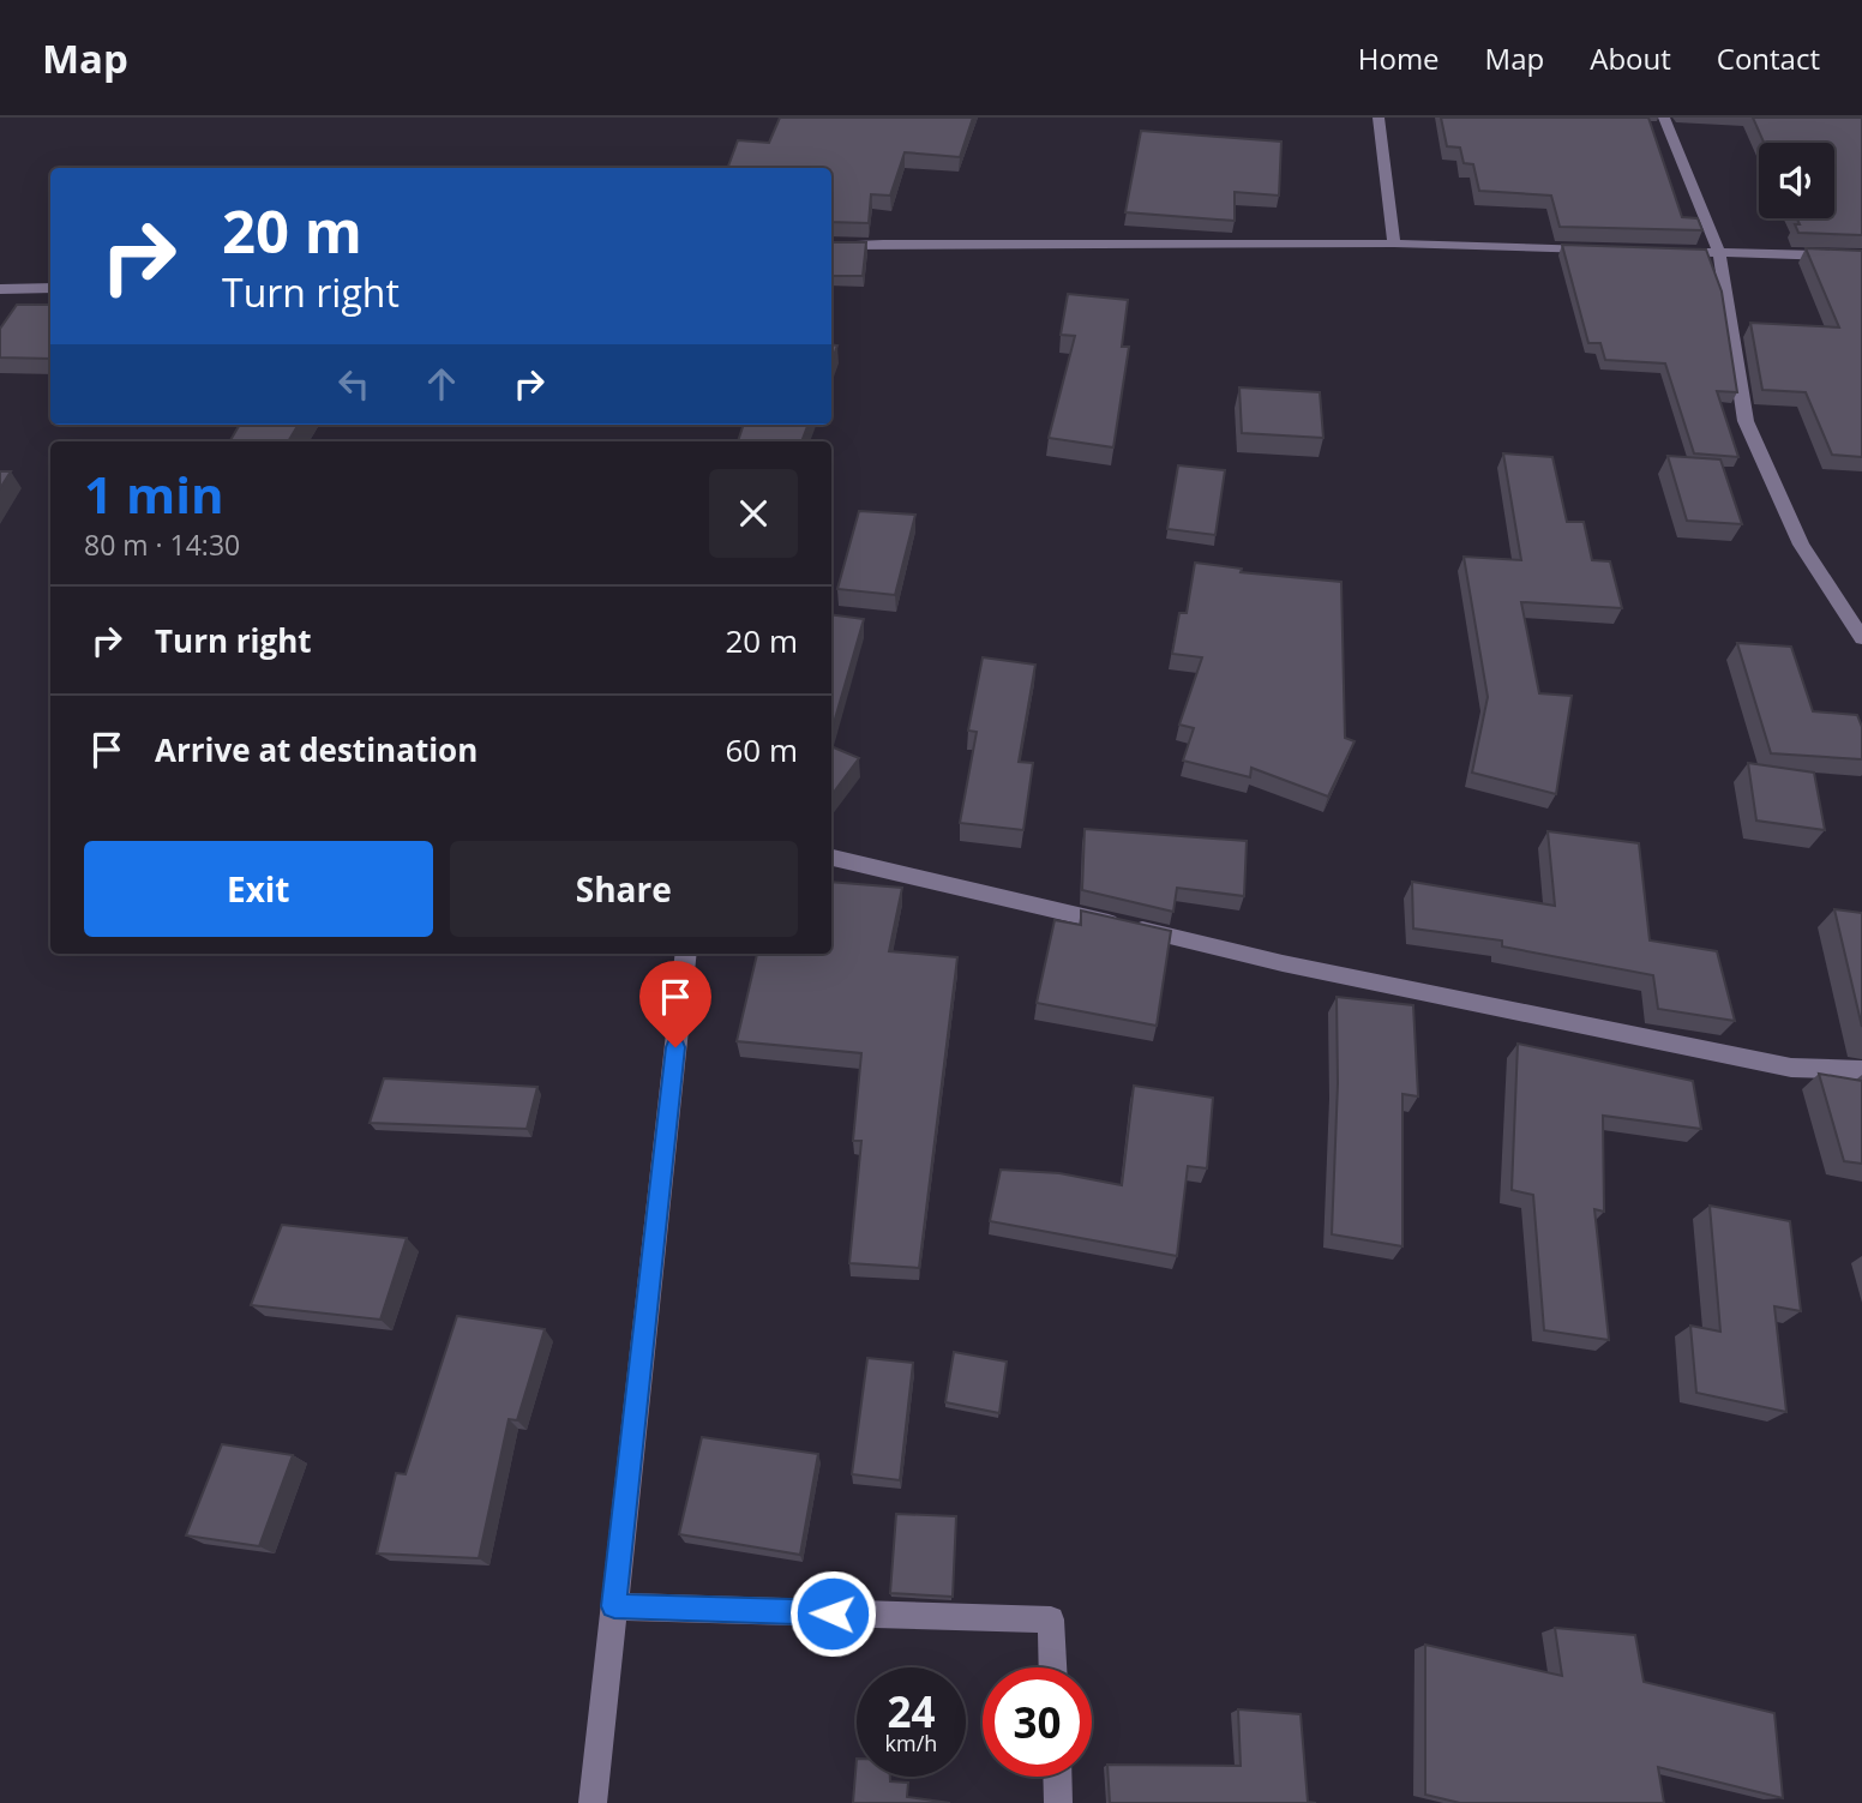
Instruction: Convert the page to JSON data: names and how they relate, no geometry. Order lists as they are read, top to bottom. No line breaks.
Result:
{"page":{"header":"Map","nav":["Home","Map","About","Contact"],"turn":["20 m","Turn right"],"heading":["1 min","80 m · 14:30"],"list":[{"name":"Turn right","value":"20 m"},{"name":"Arrive at destination","value":"60 m"}],"buttons":["Exit","Share"],"speed":"24 km/h","limit":"30"}}
